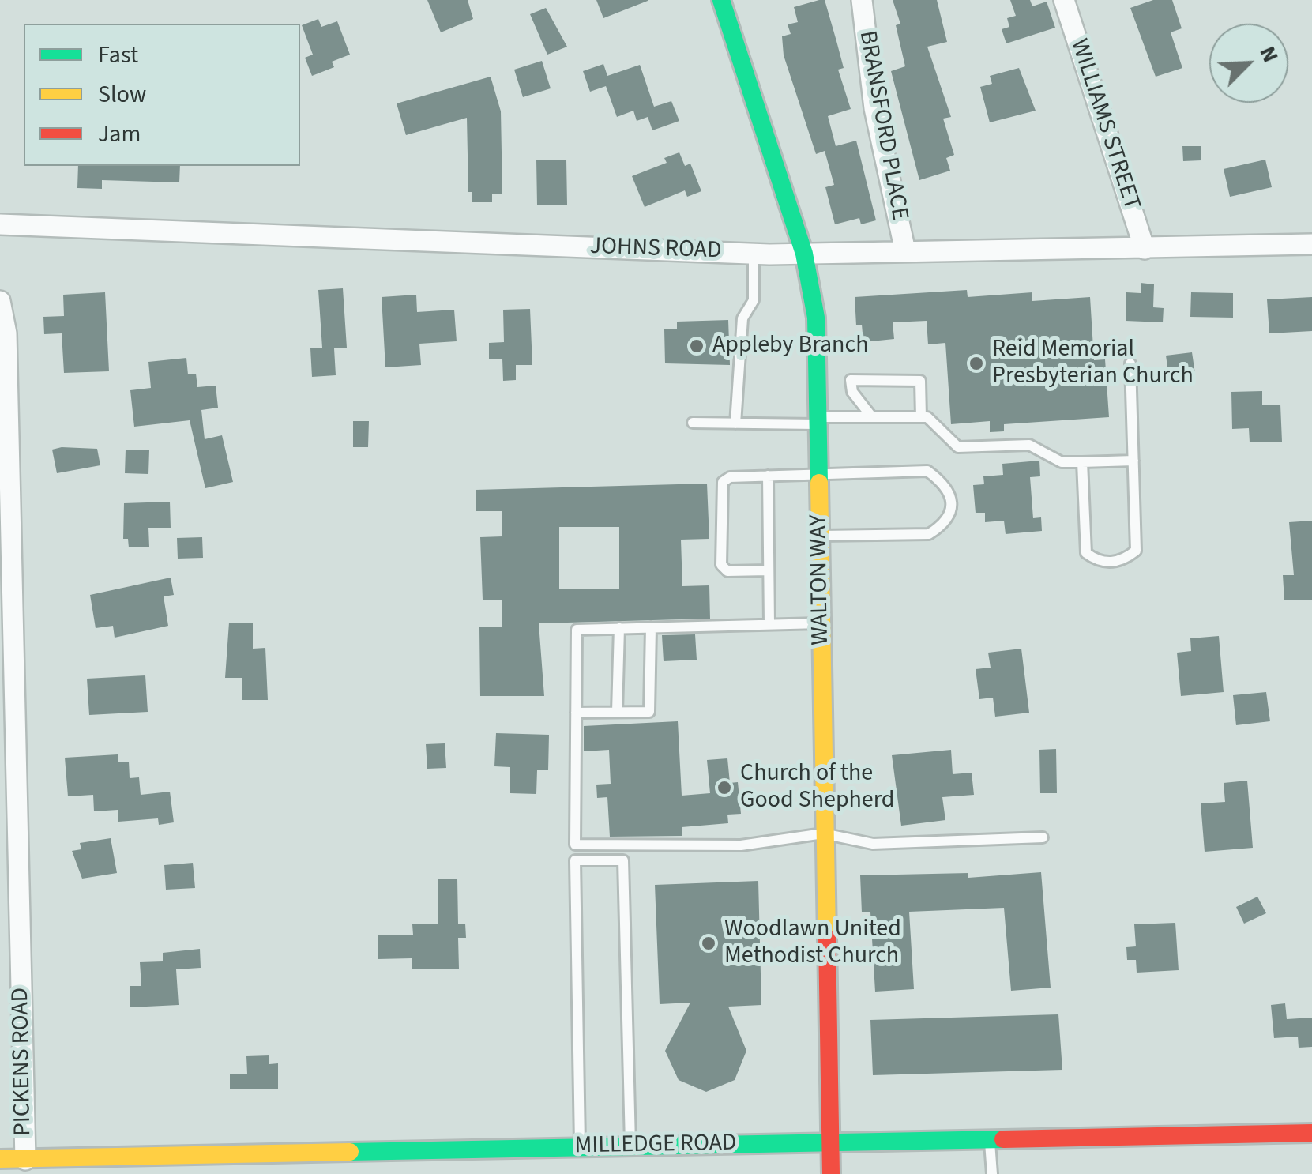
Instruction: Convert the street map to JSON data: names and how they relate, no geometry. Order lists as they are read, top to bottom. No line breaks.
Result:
{"streets":{"street":["WILLIAMS STREET","BRANSFORD PLACE","JOHNS ROAD","WALTON WAY","PICKENS ROAD","MILLEDGE ROAD"]},"crossings":[["WILLIAMS STREET","JOHNS ROAD"],["BRANSFORD PLACE","JOHNS ROAD"],["JOHNS ROAD","WALTON WAY"],["WALTON WAY","MILLEDGE ROAD"],["PICKENS ROAD","MILLEDGE ROAD"]],"places":["Appleby Branch","Reid Memorial Presbyterian Church","Church of the Good Shepherd","Woodlawn United Methodist Church"],"legend":["Fast","Slow","Jam"],"north":"top right"}
